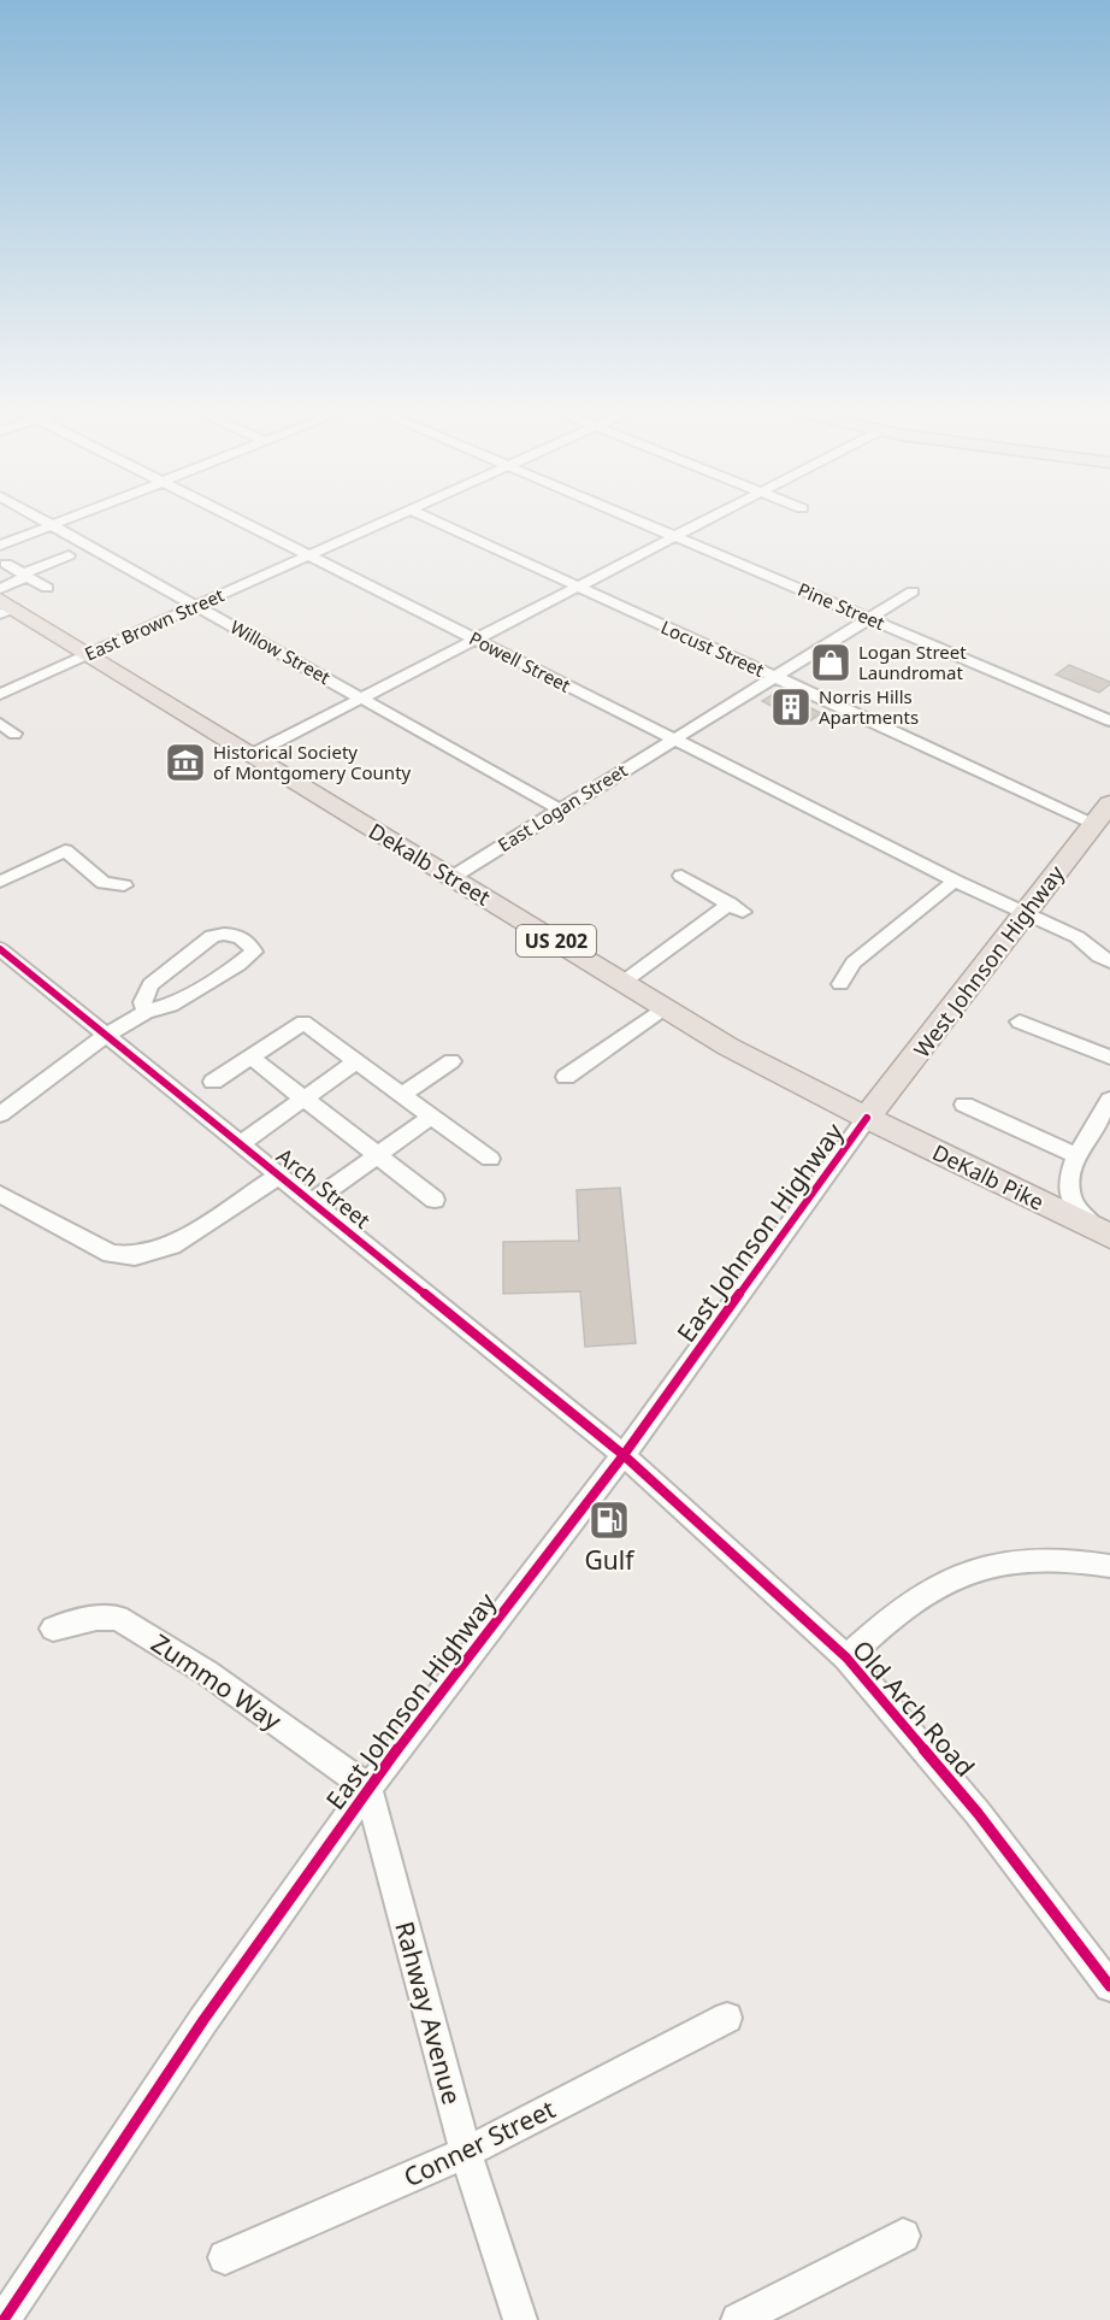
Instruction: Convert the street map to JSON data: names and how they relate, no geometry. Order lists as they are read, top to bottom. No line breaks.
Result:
{"streets":{"highway":["Dekalb Street","US 202","West Johnson Highway","DeKalb Pike"],"street":["Pine Street","East Brown Street","Locust Street","Willow Street","Powell Street","East Logan Street","Arch Street","East Johnson Highway","Zummo Way","Old Arch Road","Rahway Avenue","Conner Street"]},"crossings":[["Pine Street","East Logan Street"],["East Brown Street","Willow Street"],["East Brown Street","Powell Street"],["East Brown Street","Dekalb Street"],["Locust Street","East Logan Street"],["Locust Street","West Johnson Highway"],["Willow Street","East Logan Street"],["Powell Street","East Logan Street"],["Powell Street","West Johnson Highway"],["East Logan Street","Dekalb Street"],["Dekalb Street","West Johnson Highway"],["Dekalb Street","DeKalb Pike"],["Dekalb Street","East Johnson Highway"],["West Johnson Highway","DeKalb Pike"],["West Johnson Highway","East Johnson Highway"],["DeKalb Pike","East Johnson Highway"],["Arch Street","East Johnson Highway"],["Arch Street","Old Arch Road"],["East Johnson Highway","Zummo Way"],["East Johnson Highway","Old Arch Road"],["East Johnson Highway","Rahway Avenue"],["Zummo Way","Rahway Avenue"],["Rahway Avenue","Conner Street"]],"places":{"shop":["Logan Street Laundromat"],"building":["Norris Hills Apartments"],"museum":["Historical Society of Montgomery County"],"fuel station":["Gulf"]}}
